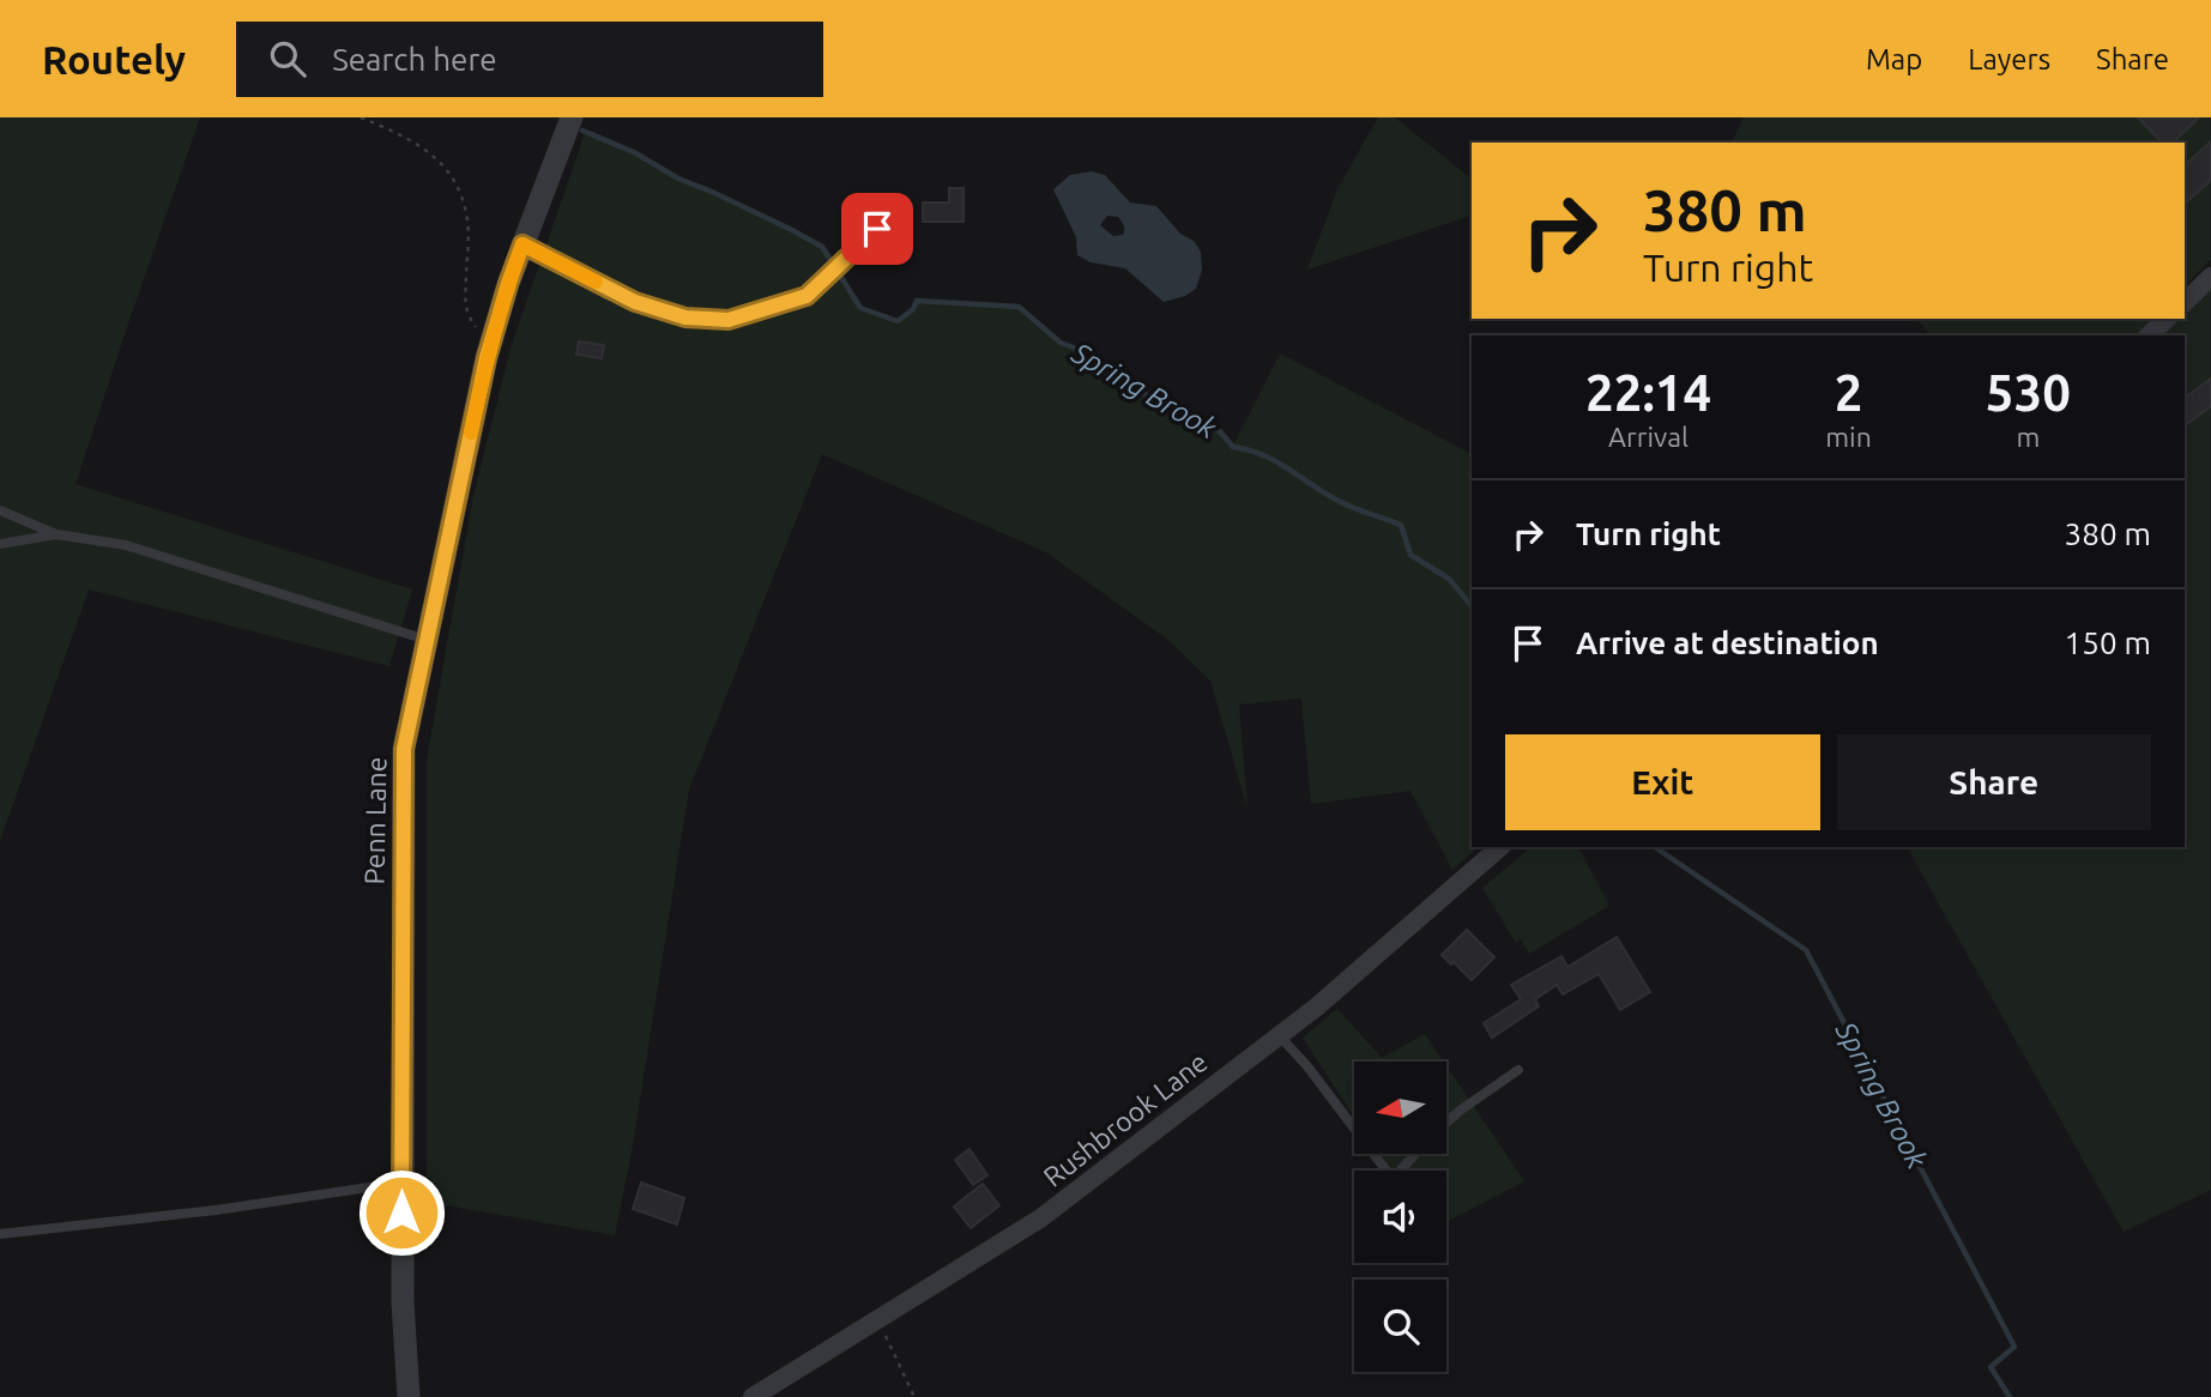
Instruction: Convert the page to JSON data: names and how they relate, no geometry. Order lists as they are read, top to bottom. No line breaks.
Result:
{"streets":{"street":["Penn Lane","Rushbrook Lane"]},"water":["Spring Brook"],"north":"left","page":{"header":"Routely","search":"Search here","nav":["Map","Layers","Share"],"turn":["380 m","Turn right"],"eta":["22:14","Arrival","2","min","530","m"],"list":[{"name":"Turn right","value":"380 m"},{"name":"Arrive at destination","value":"150 m"}],"buttons":["Exit","Share"]}}
